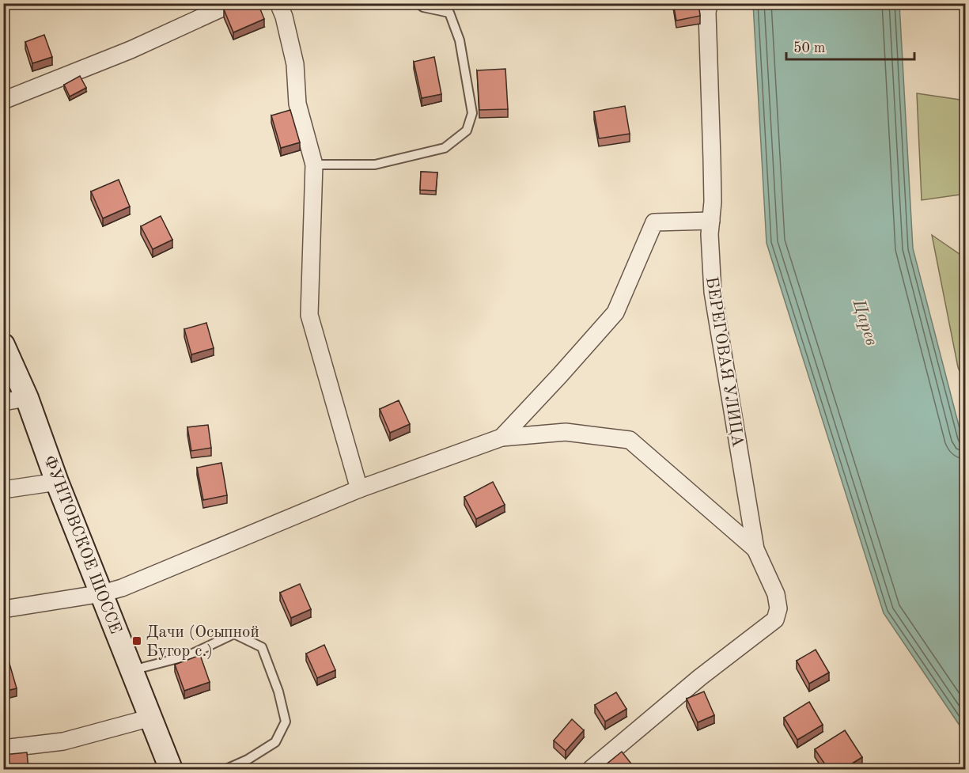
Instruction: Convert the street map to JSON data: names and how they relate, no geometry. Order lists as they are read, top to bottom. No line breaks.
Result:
{"streets":{"street":["БЕРЕГОВАЯ УЛИЦА","ФУНТОВСКОЕ ШОССЕ"]},"water":["Царев"],"places":{"transit":["Дачи (Осыпной Бугор с.)"]},"scale_bar":"50 m"}
